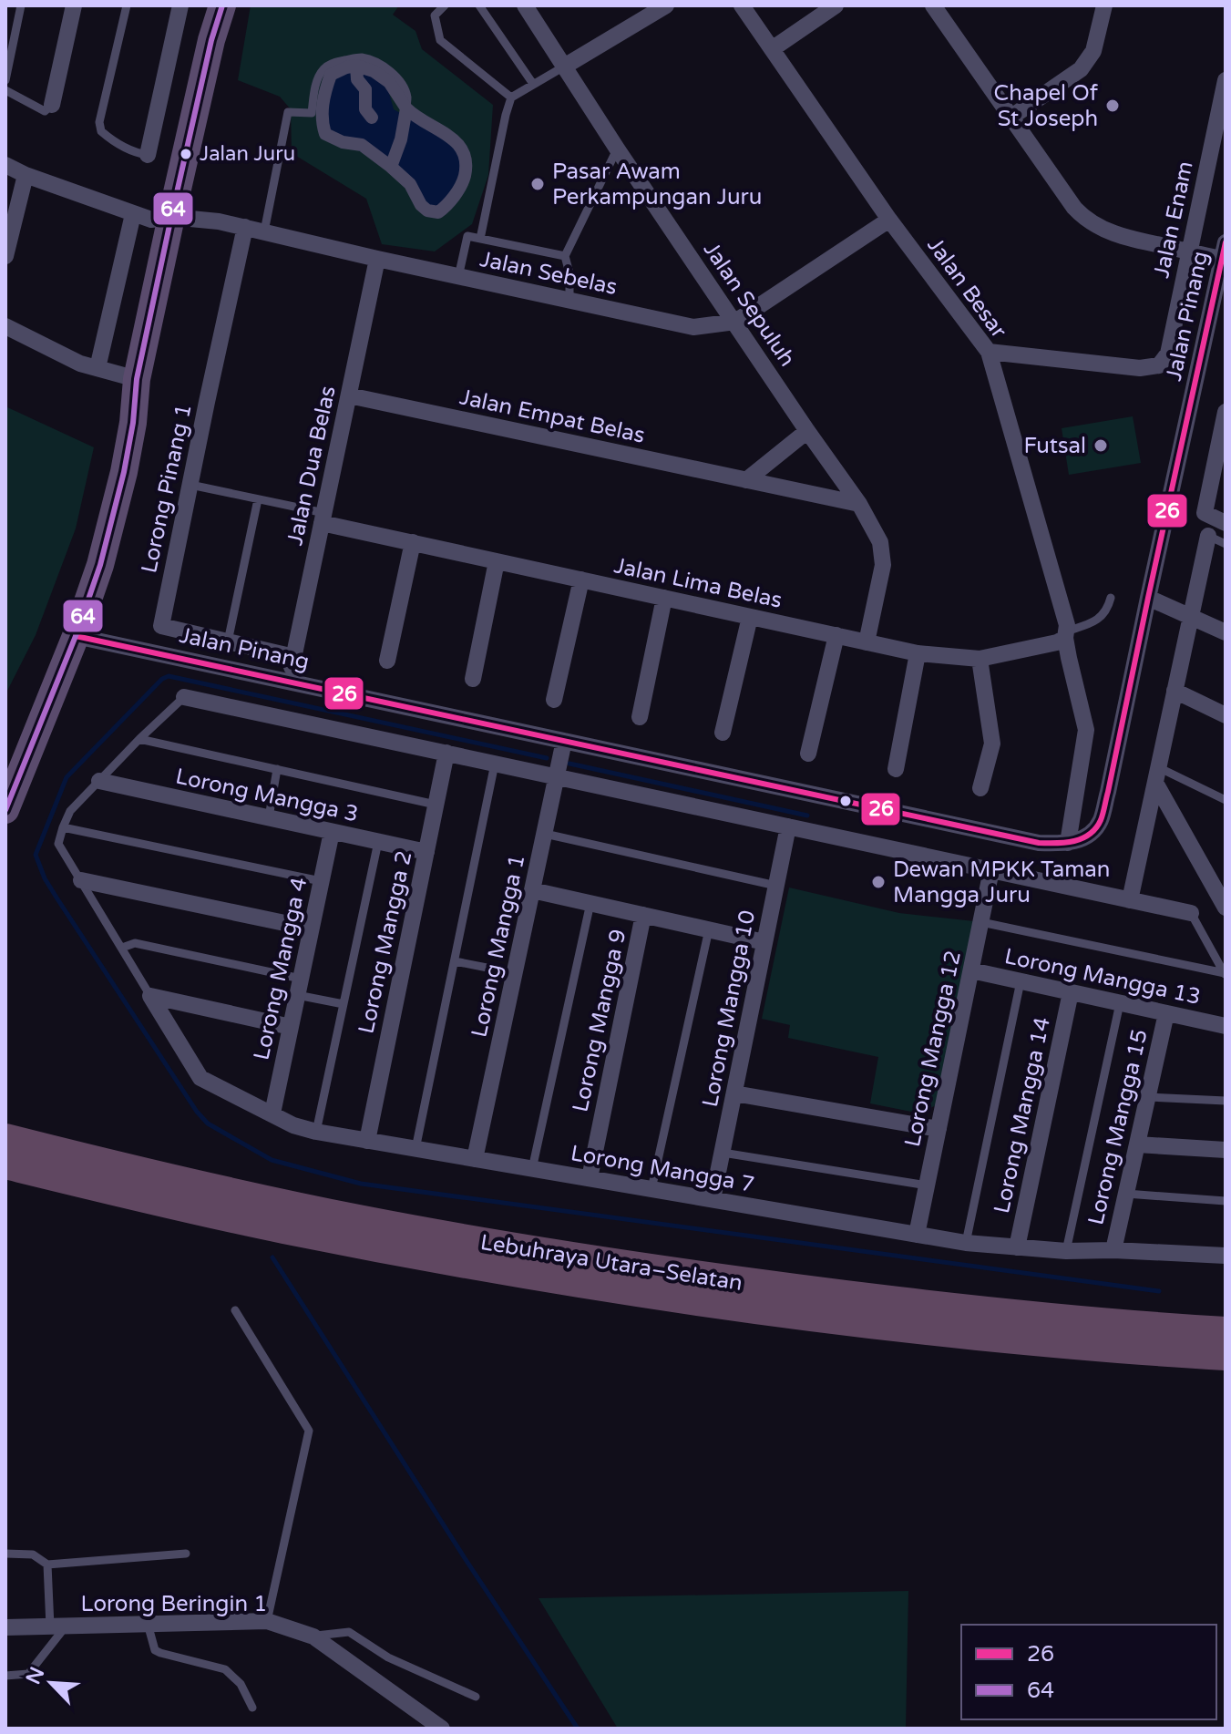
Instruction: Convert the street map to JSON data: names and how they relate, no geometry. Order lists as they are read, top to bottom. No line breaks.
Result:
{"streets":{"highway":["Lebuhraya Utara–Selatan"],"street":["Jalan Enam","Jalan Sebelas","Jalan Besar","Jalan Sepuluh","Jalan Pinang","Jalan Empat Belas","Jalan Dua Belas","Lorong Pinang 1","Jalan Lima Belas","Lorong Mangga 3","Lorong Mangga 2","Lorong Mangga 1","Lorong Mangga 4","Lorong Mangga 13","Lorong Mangga 10","Lorong Mangga 9","Lorong Mangga 12","Lorong Mangga 14","Lorong Mangga 15","Lorong Mangga 7","Lorong Beringin 1"]},"crossings":[["Jalan Enam","Jalan Besar"],["Jalan Sebelas","Jalan Besar"],["Jalan Sebelas","Jalan Sepuluh"],["Jalan Sebelas","Jalan Dua Belas"],["Jalan Sebelas","Lorong Pinang 1"],["Jalan Besar","Jalan Pinang"],["Jalan Besar","Jalan Lima Belas"],["Jalan Sepuluh","Jalan Empat Belas"],["Jalan Sepuluh","Jalan Lima Belas"],["Jalan Pinang","Jalan Dua Belas"],["Jalan Pinang","Lorong Mangga 1"],["Jalan Empat Belas","Jalan Dua Belas"],["Jalan Dua Belas","Lorong Pinang 1"],["Jalan Dua Belas","Jalan Lima Belas"],["Lorong Mangga 3","Lorong Mangga 2"],["Lorong Mangga 3","Lorong Mangga 4"],["Lorong Mangga 2","Lorong Mangga 7"],["Lorong Mangga 1","Lorong Mangga 7"],["Lorong Mangga 4","Lorong Mangga 7"],["Lorong Mangga 13","Lorong Mangga 12"],["Lorong Mangga 13","Lorong Mangga 14"],["Lorong Mangga 13","Lorong Mangga 15"],["Lorong Mangga 10","Lorong Mangga 7"],["Lorong Mangga 9","Lorong Mangga 7"],["Lorong Mangga 12","Lorong Mangga 7"],["Lorong Mangga 14","Lorong Mangga 7"],["Lorong Mangga 15","Lorong Mangga 7"]],"places":["Chapel Of St Joseph","Jalan Juru","Pasar Awam Perkampungan Juru","Futsal","Dewan MPKK Taman Mangga Juru"],"lines":["transit line 64","transit line 26"],"legend":["26","64"],"north":"top left"}
